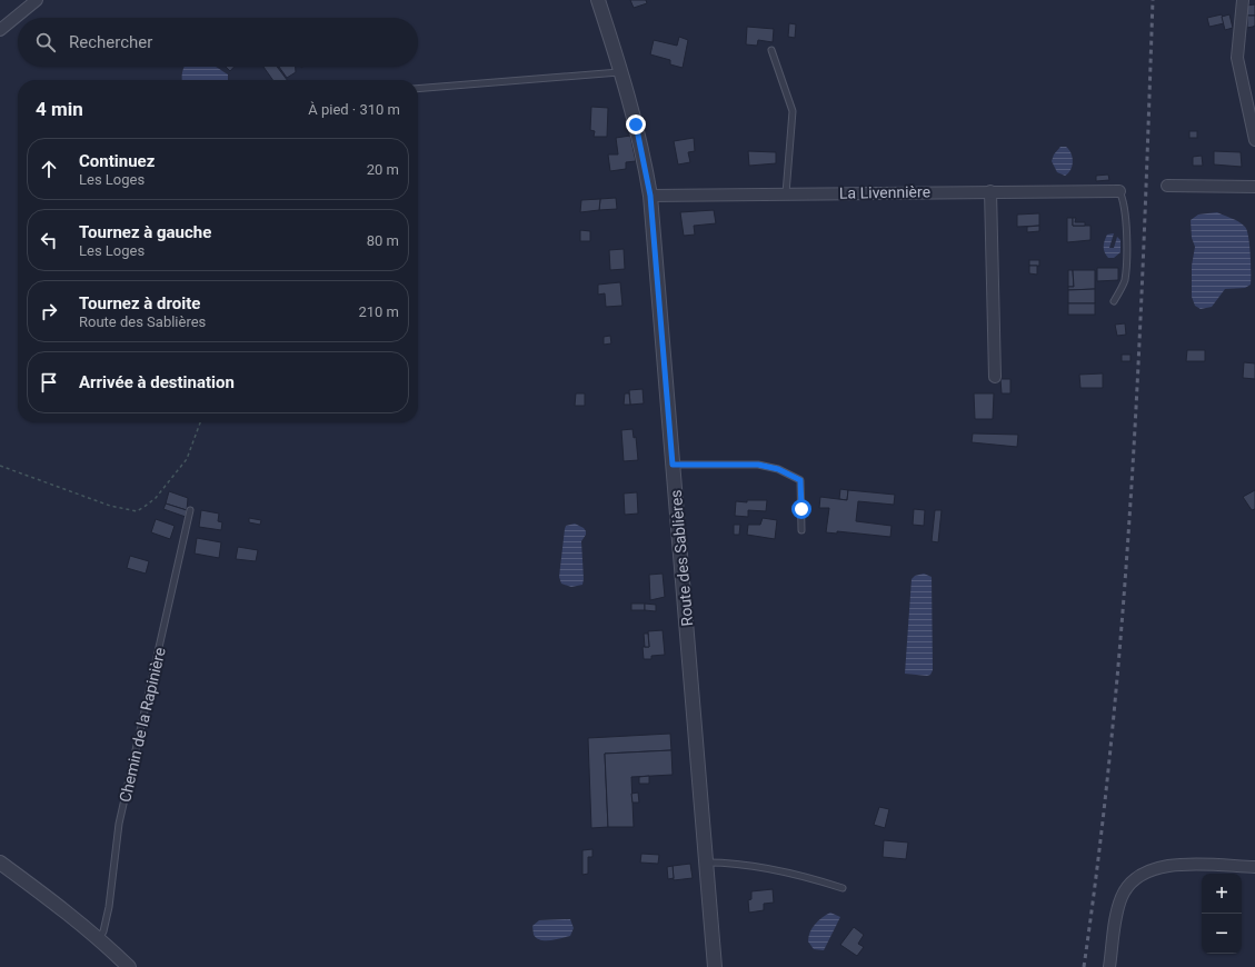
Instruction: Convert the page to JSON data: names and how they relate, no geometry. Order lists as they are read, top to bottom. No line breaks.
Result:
{"streets":{"street":["La Livennière","Route des Sablières"],"lane":["Chemin de la Rapinière"]},"crossings":[["La Livennière","Route des Sablières"]],"page":{"search":"Rechercher","heading":["4 min","À pied · 310 m"],"list":[["Continuez","Les Loges","20 m"],["Tournez à gauche","Les Loges","80 m"],["Tournez à droite","Route des Sablières","210 m"],"Arrivée à destination"],"map_buttons":["+","−"]}}
